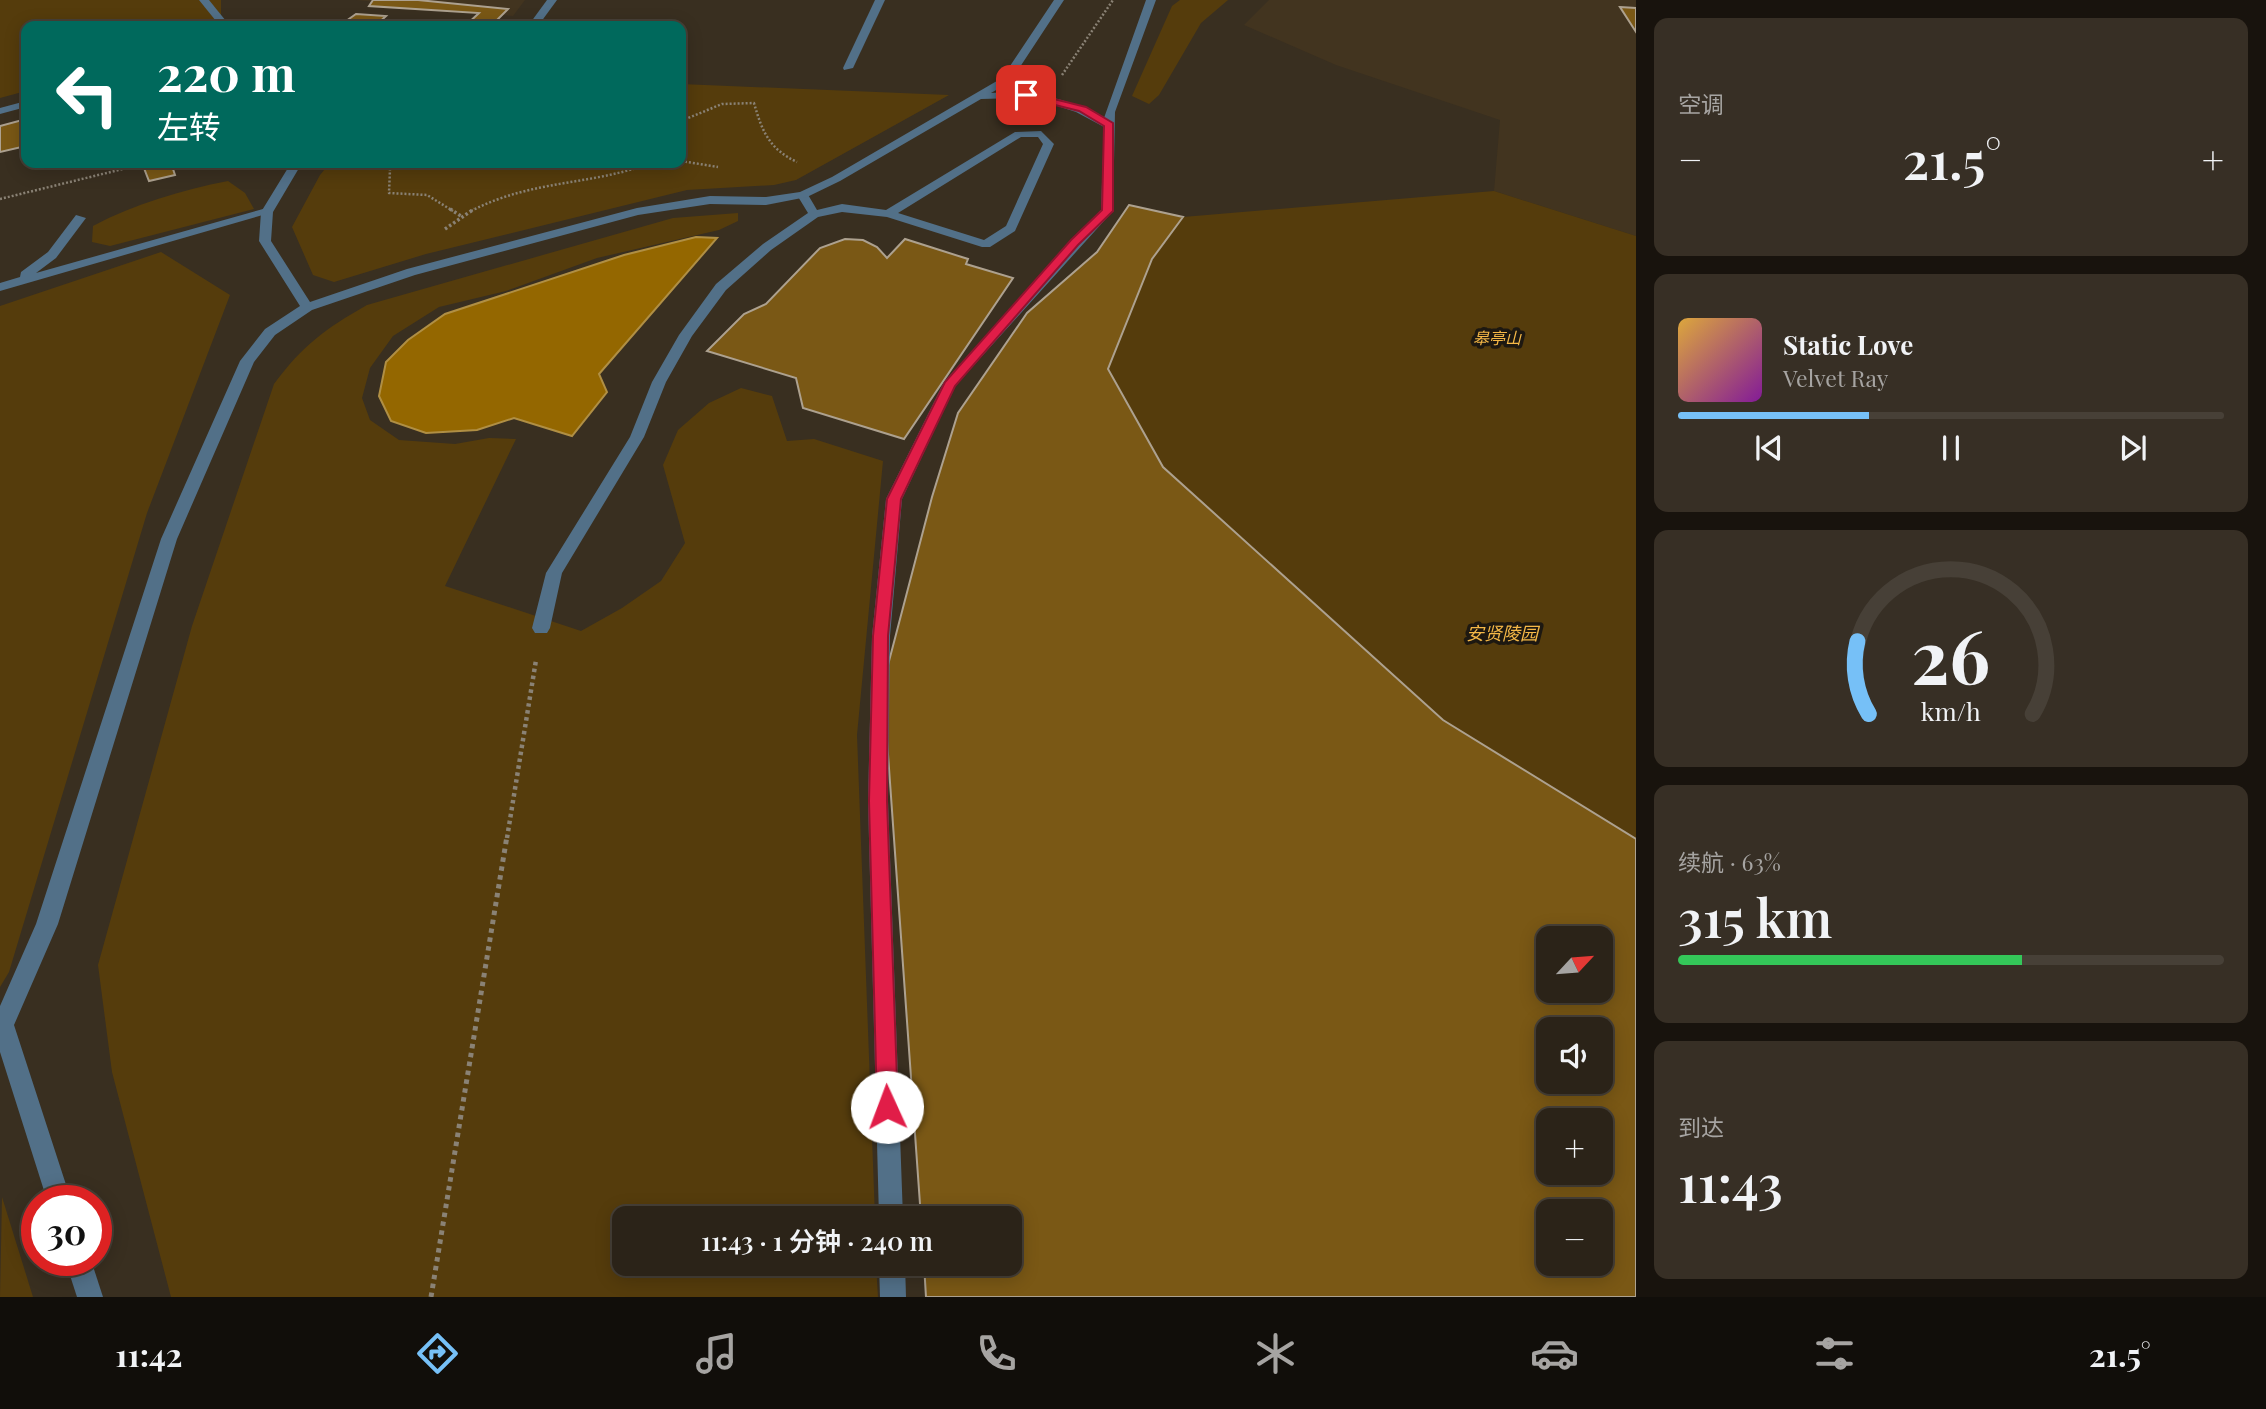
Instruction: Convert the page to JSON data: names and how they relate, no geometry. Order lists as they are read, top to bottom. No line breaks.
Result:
{"parks":["皋亭山","安贤陵园"],"north":"top right","page":{"tile":["空调",["续航 · 63%","315 km"],["到达","11:43"]],"turn":["220 m","左转"],"heat":["−","21.5°","+"],"song":["Static Love","Velvet Ray"],"map_buttons":["+","−"],"limit":"30","trip":"11:43 · 1 分钟 · 240 m","tabs":["11:42","21.5°"],"gauge":["26","km/h"]}}
